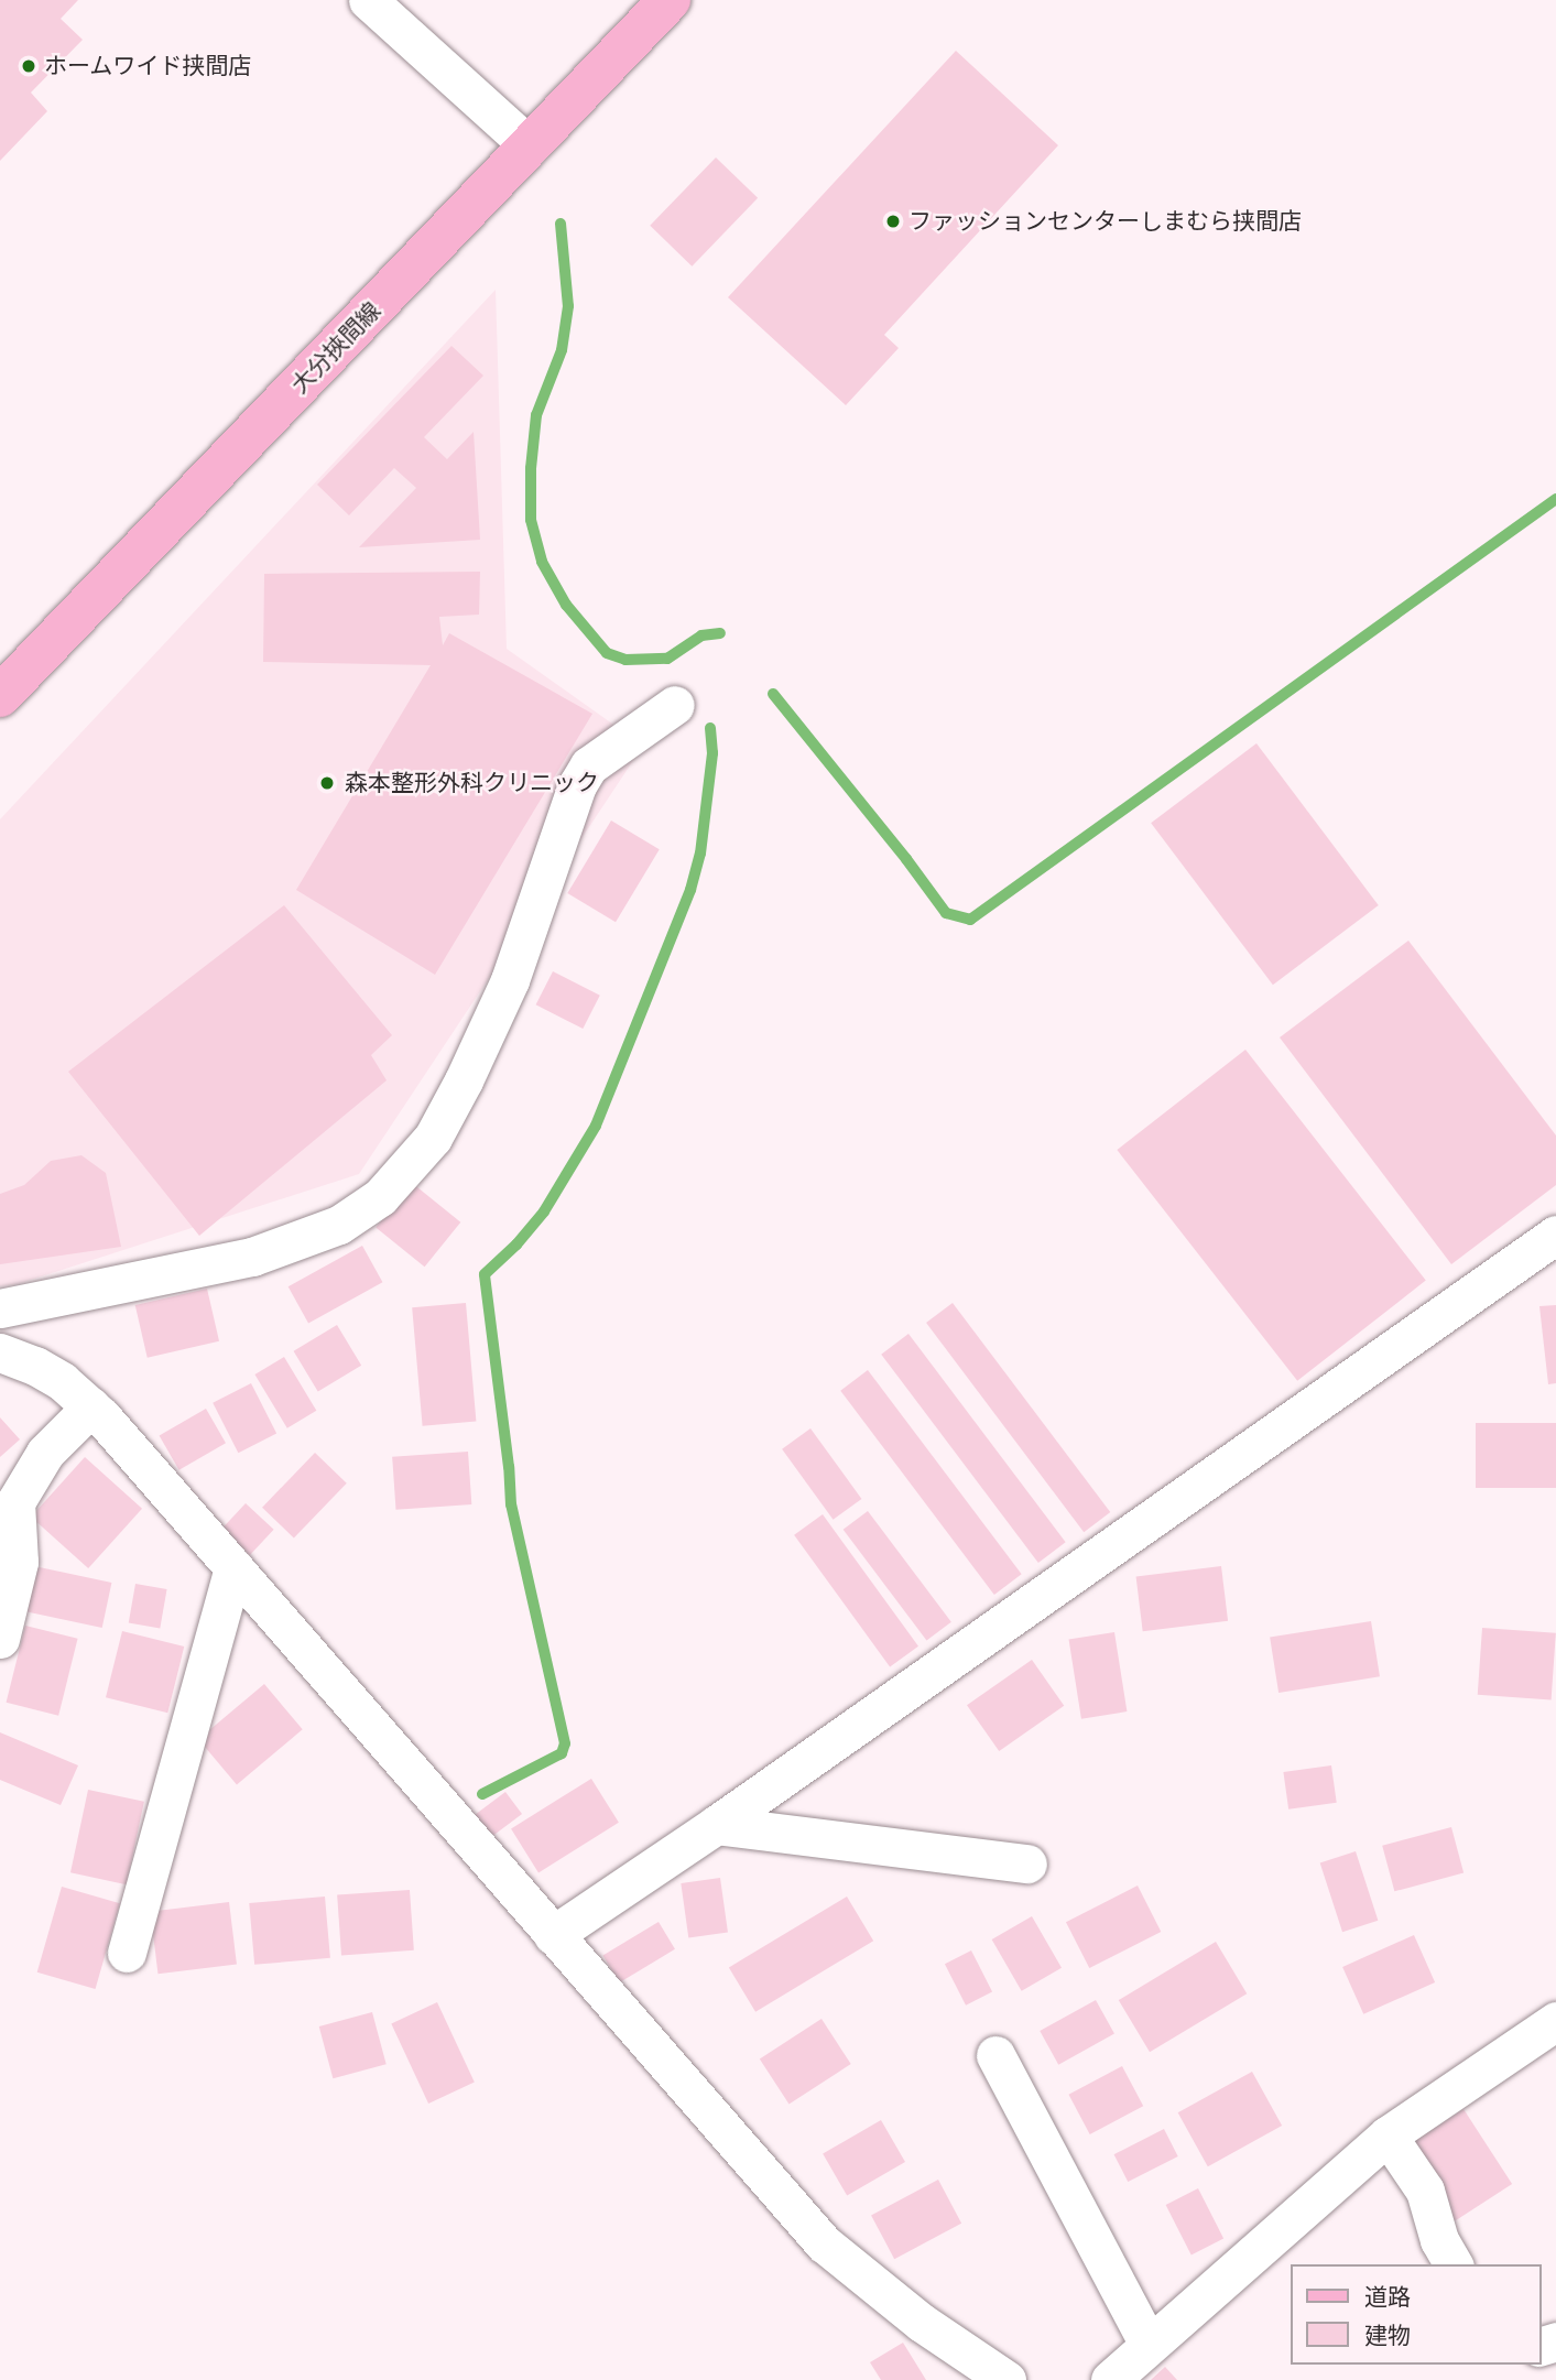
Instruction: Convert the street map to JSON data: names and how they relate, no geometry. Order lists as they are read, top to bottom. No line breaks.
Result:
{"streets":{"main road":["大分挾間線"]},"places":["ホームワイド挟間店","ファッションセンターしまむら挟間店","森本整形外科クリニック"],"legend":["道路","建物"]}
